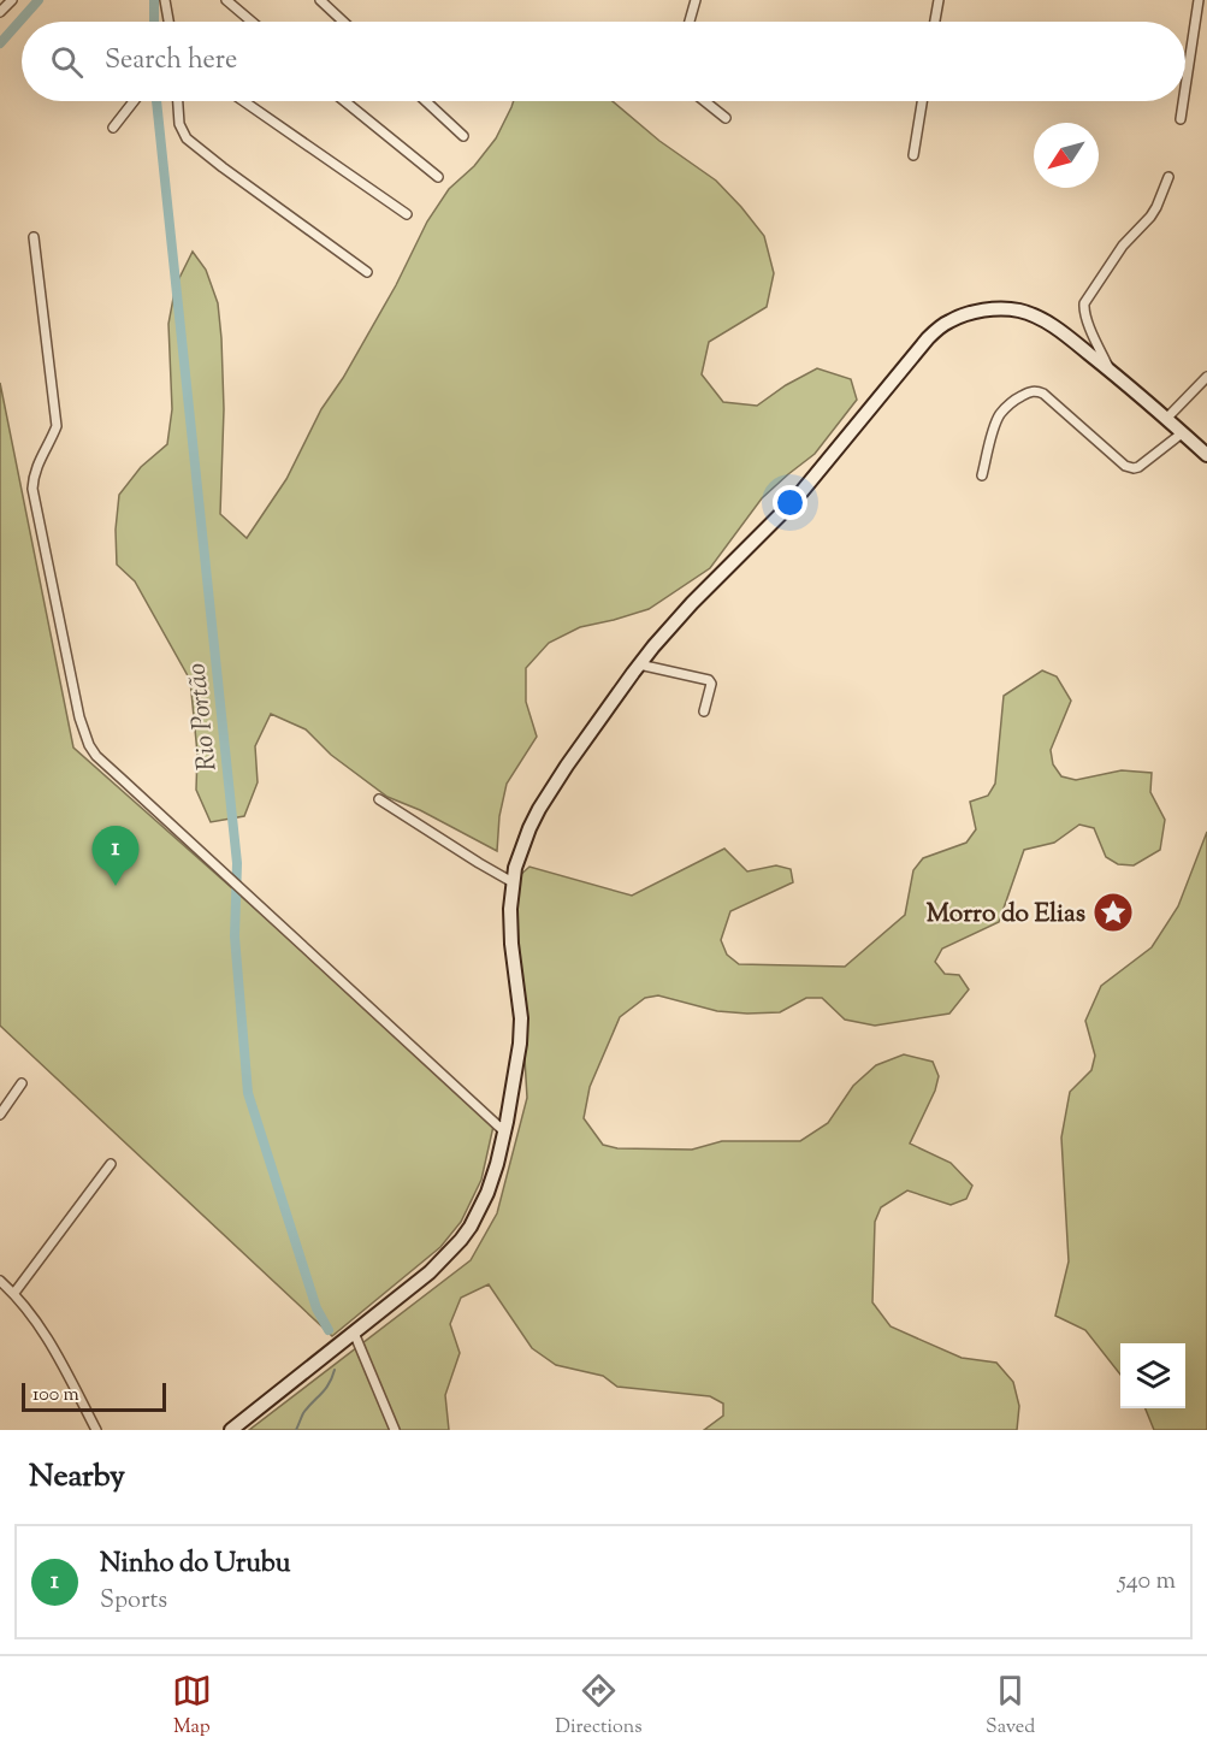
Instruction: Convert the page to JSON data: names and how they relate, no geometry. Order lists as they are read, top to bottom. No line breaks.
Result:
{"water":["Rio Portão"],"places":{"place":["Morro do Elias"]},"scale_bar":"100 m","north":"bottom left","page":{"search":"Search here","pins":"1","scale":"100 m","heading":"Nearby","list":[{"mark":"1","name":"Ninho do Urubu","note":"Sports","value":"540 m"}],"nav":["Map","Directions","Saved"]}}
